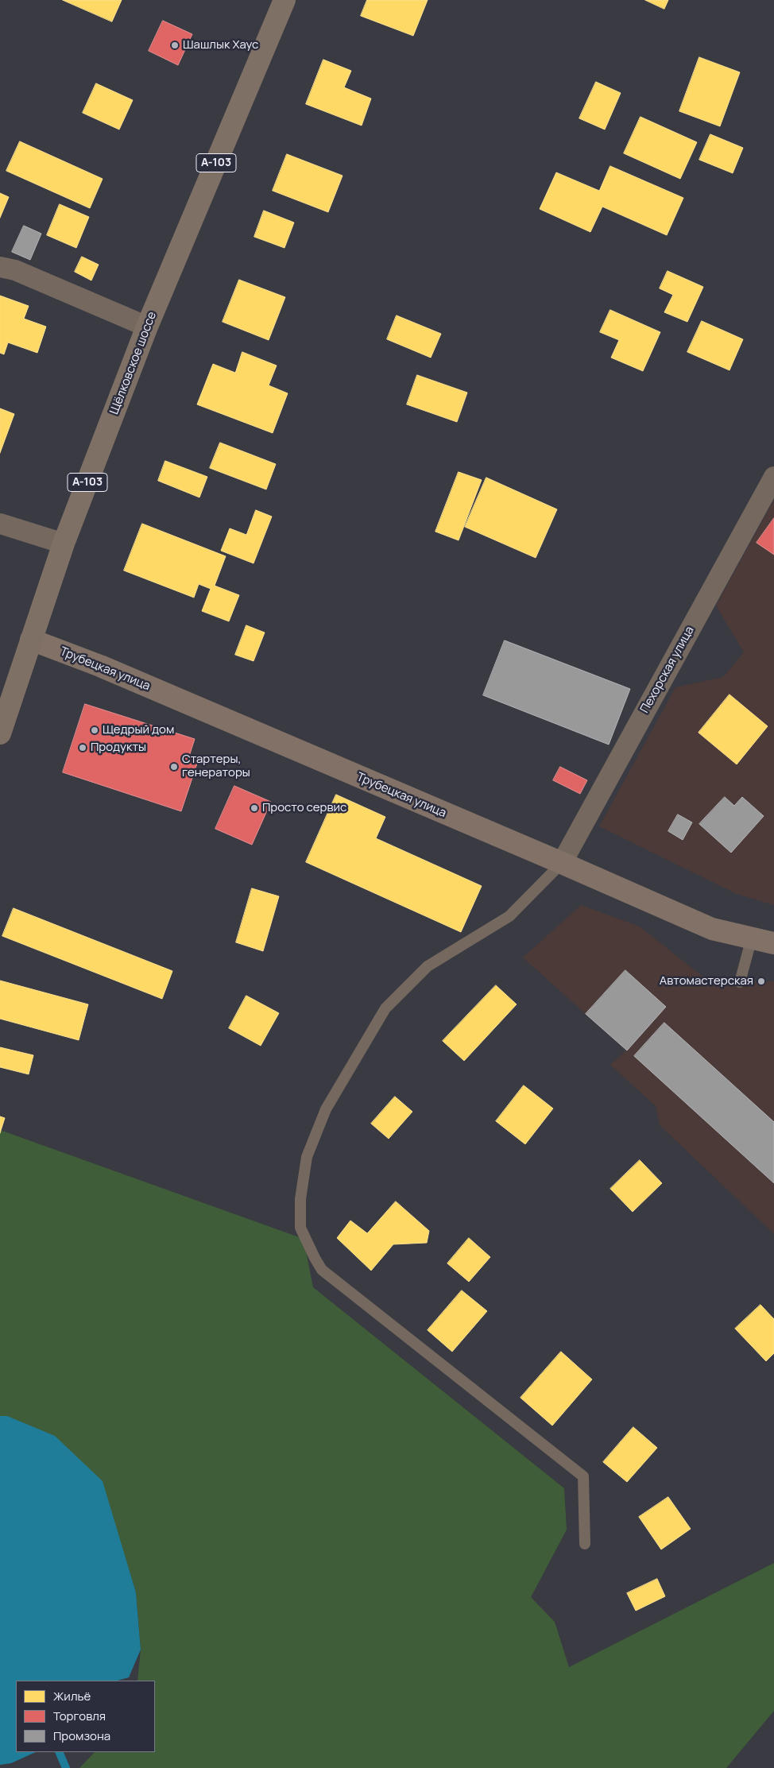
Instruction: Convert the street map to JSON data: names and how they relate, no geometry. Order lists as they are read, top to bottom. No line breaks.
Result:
{"streets":{"main road":["А-103","Щёлковское шоссе","Трубецкая улица"],"street":["Пехорская улица"]},"crossings":[["Щёлковское шоссе","Трубецкая улица"],["Трубецкая улица","Пехорская улица"]],"places":["Шашлык Хаус","Щедрый дом","Продукты","Стартеры, генераторы","Просто сервис","Автомастерская"],"legend":["Жильё","Торговля","Промзона"]}
